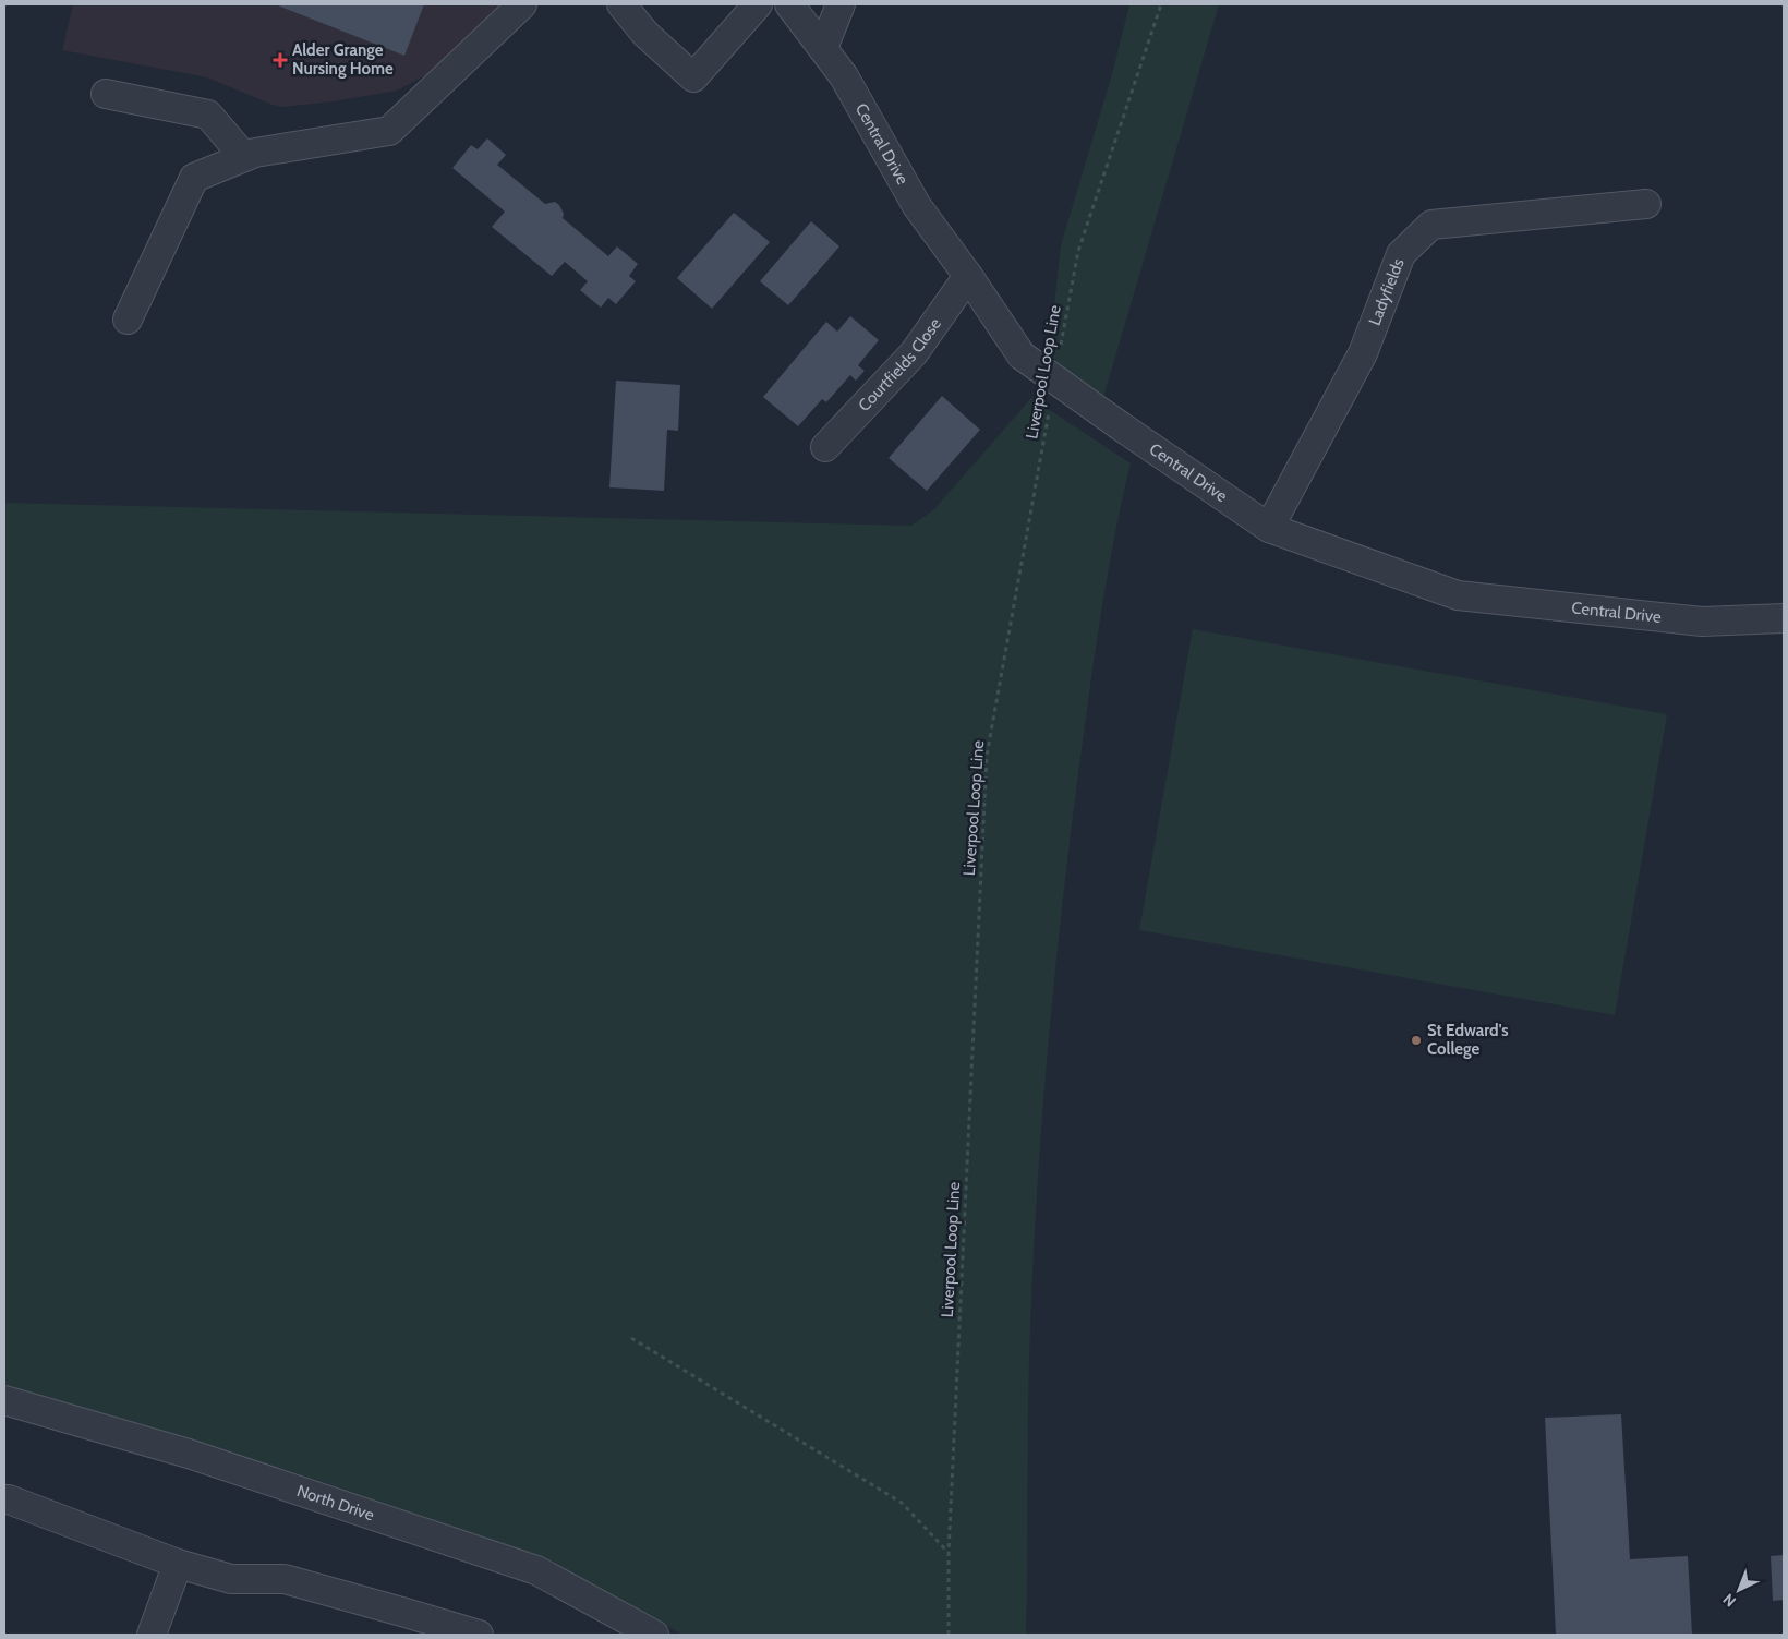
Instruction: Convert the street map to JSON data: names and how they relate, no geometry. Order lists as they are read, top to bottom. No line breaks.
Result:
{"streets":{"street":["Central Drive","Ladyfields","Courtfields Close","North Drive"],"path":["Liverpool Loop Line"]},"crossings":[["Central Drive","Ladyfields"],["Central Drive","Courtfields Close"]],"places":{"health":["Alder Grange Nursing Home"],"other":["St Edward's College"]},"north":"bottom left"}
